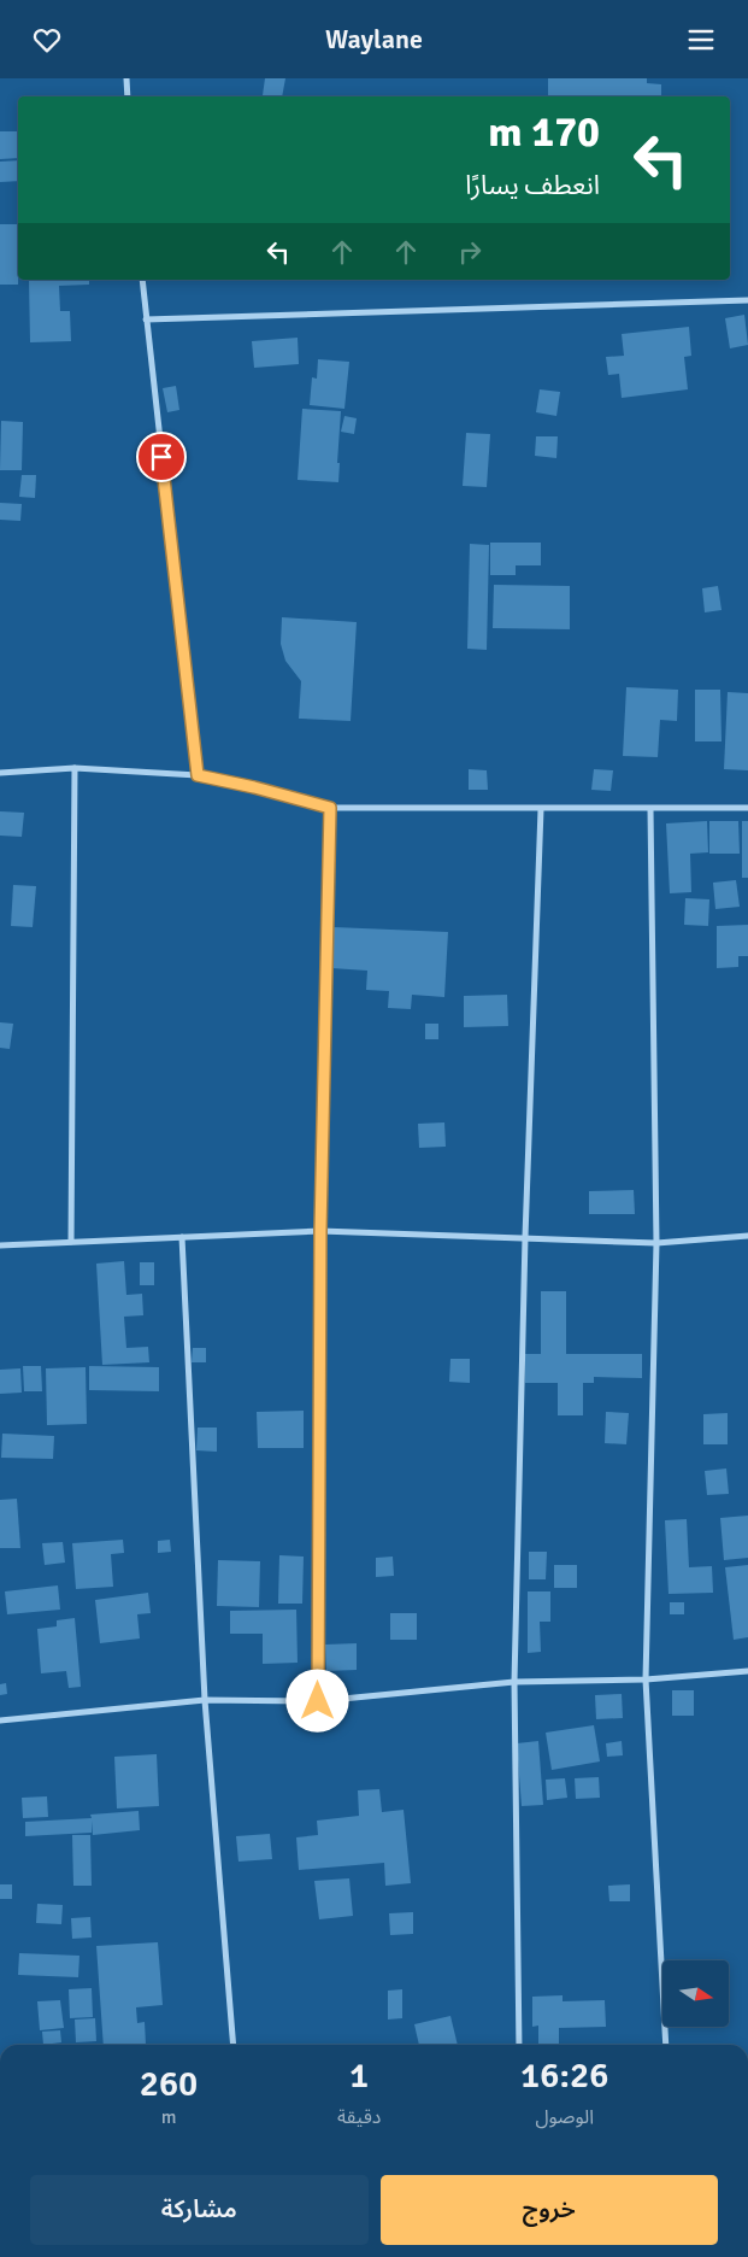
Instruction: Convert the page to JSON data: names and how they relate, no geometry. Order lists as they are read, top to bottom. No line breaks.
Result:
{"north":"right","page":{"header":"Waylane","turn":["170 m","انعطف يسارًا"],"eta":["16:26","الوصول","1","دقيقة","260","m"],"buttons":["خروج","مشاركة"]}}
